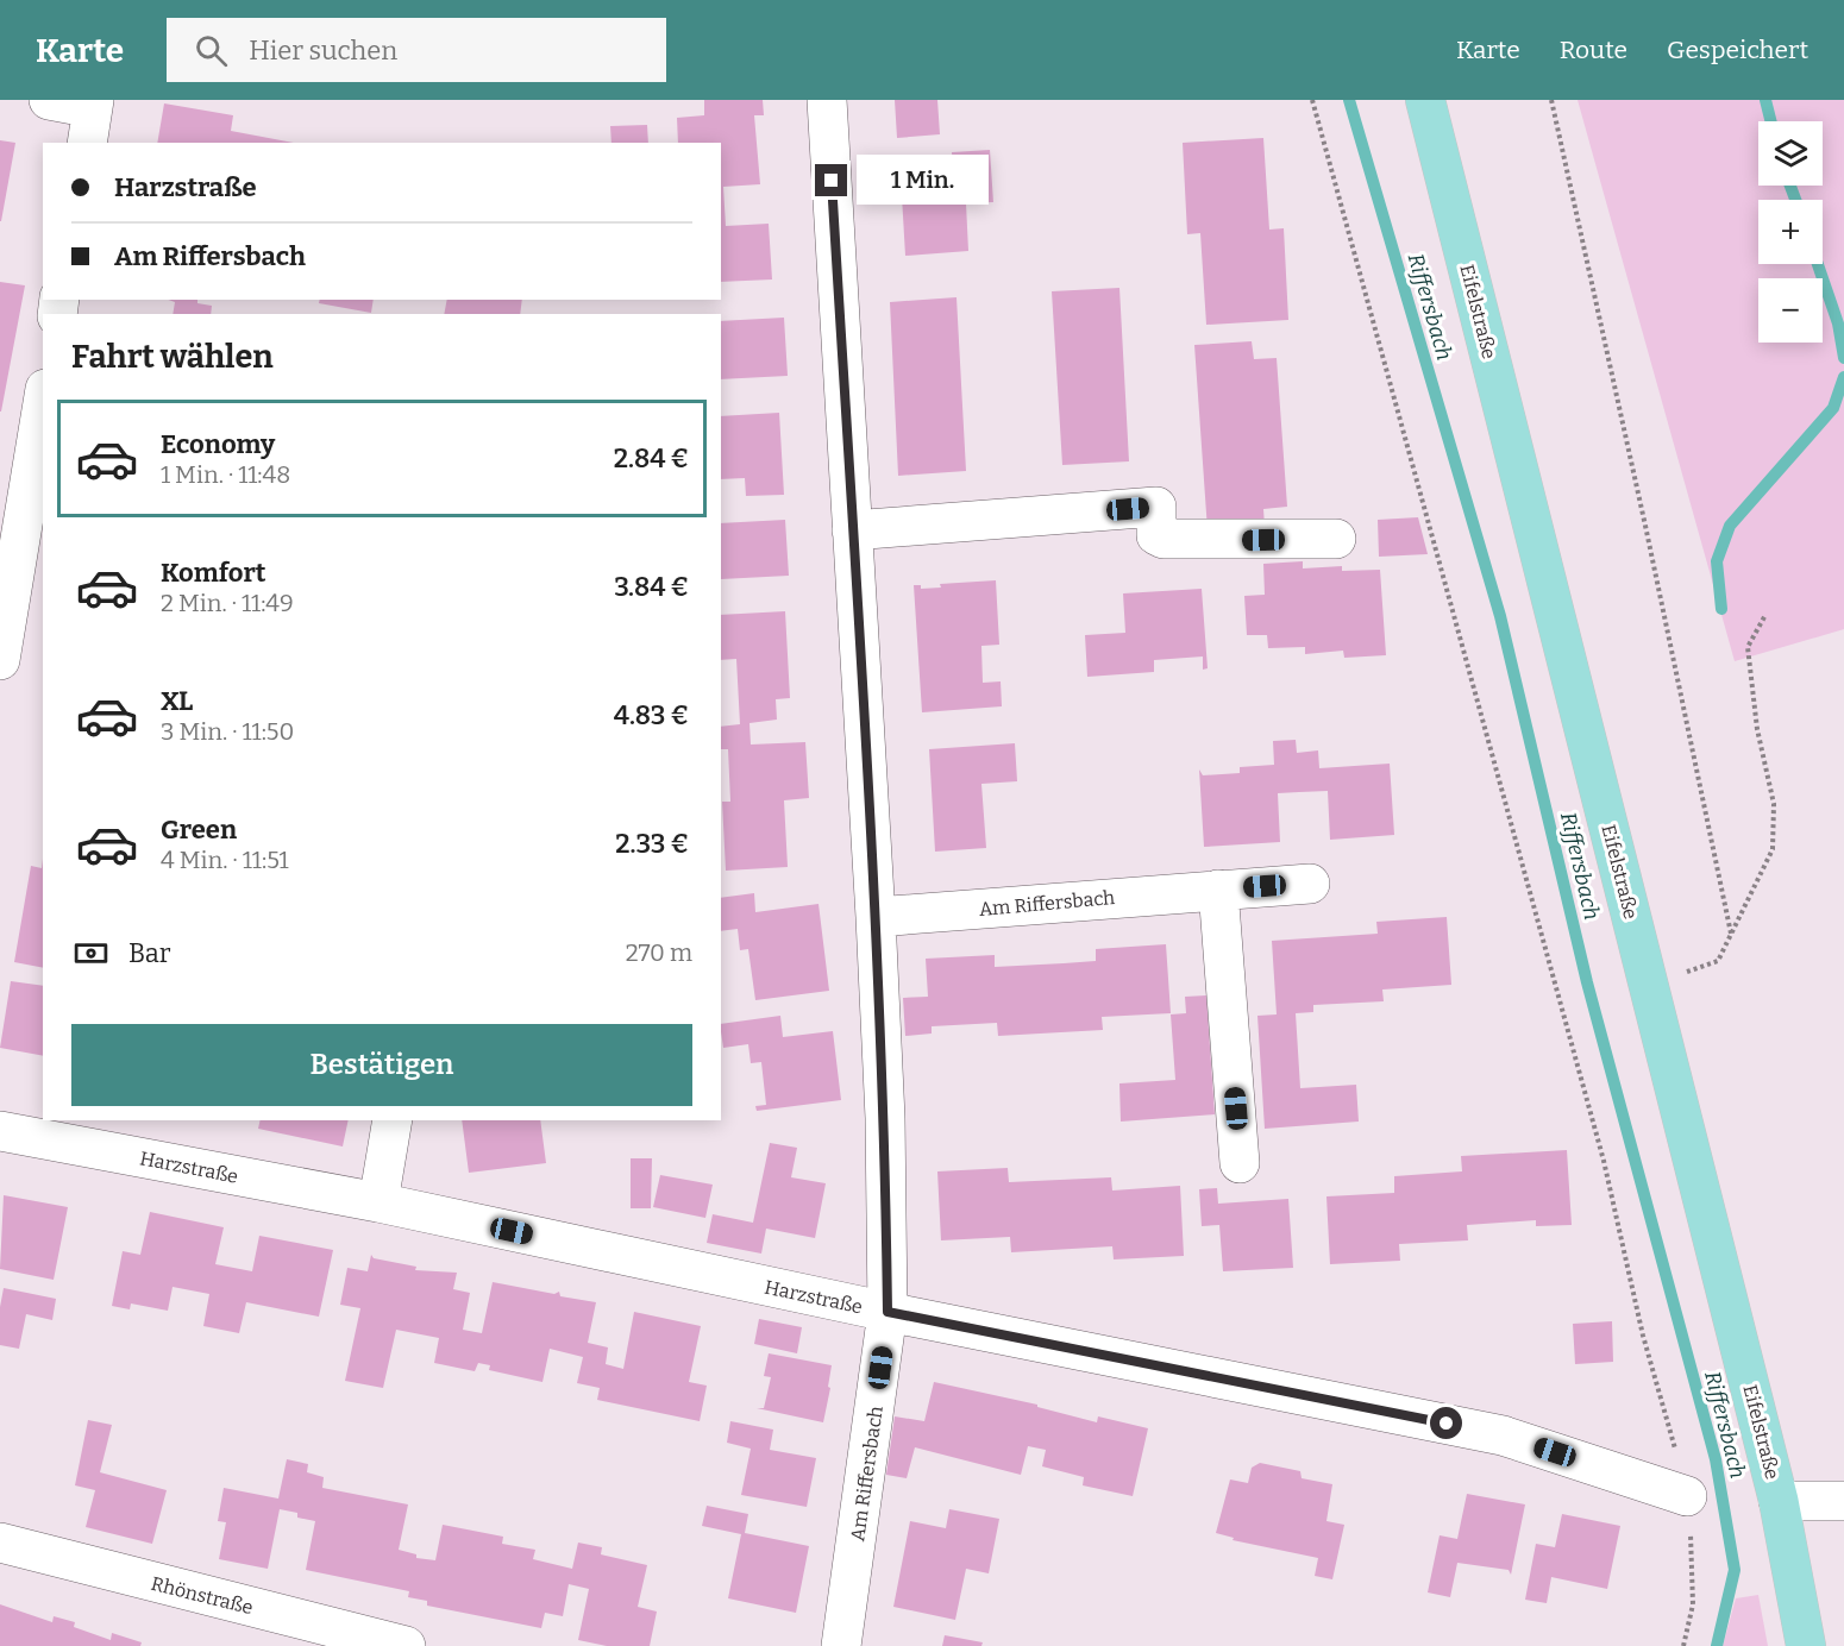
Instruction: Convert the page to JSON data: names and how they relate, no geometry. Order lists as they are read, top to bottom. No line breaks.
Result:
{"streets":{"main road":["Eifelstraße"],"street":["Am Riffersbach","Harzstraße","Rhönstraße"]},"crossings":[["Am Riffersbach","Harzstraße"]],"water":["Riffersbach"],"page":{"header":"Karte","search":"Hier suchen","nav":["Karte","Route","Gespeichert"],"map_buttons":["+","−"],"banner":["Harzstraße","Am Riffersbach"],"bubble":"1 Min.","heading":"Fahrt wählen","list":[{"name":"Economy","note":"1 Min. · 11:48","value":"2.84 €"},{"name":"Komfort","note":"2 Min. · 11:49","value":"3.84 €"},{"name":"XL","note":"3 Min. · 11:50","value":"4.83 €"},{"name":"Green","note":"4 Min. · 11:51","value":"2.33 €"}],"pay":["Bar","270 m"],"buttons":"Bestätigen"}}
